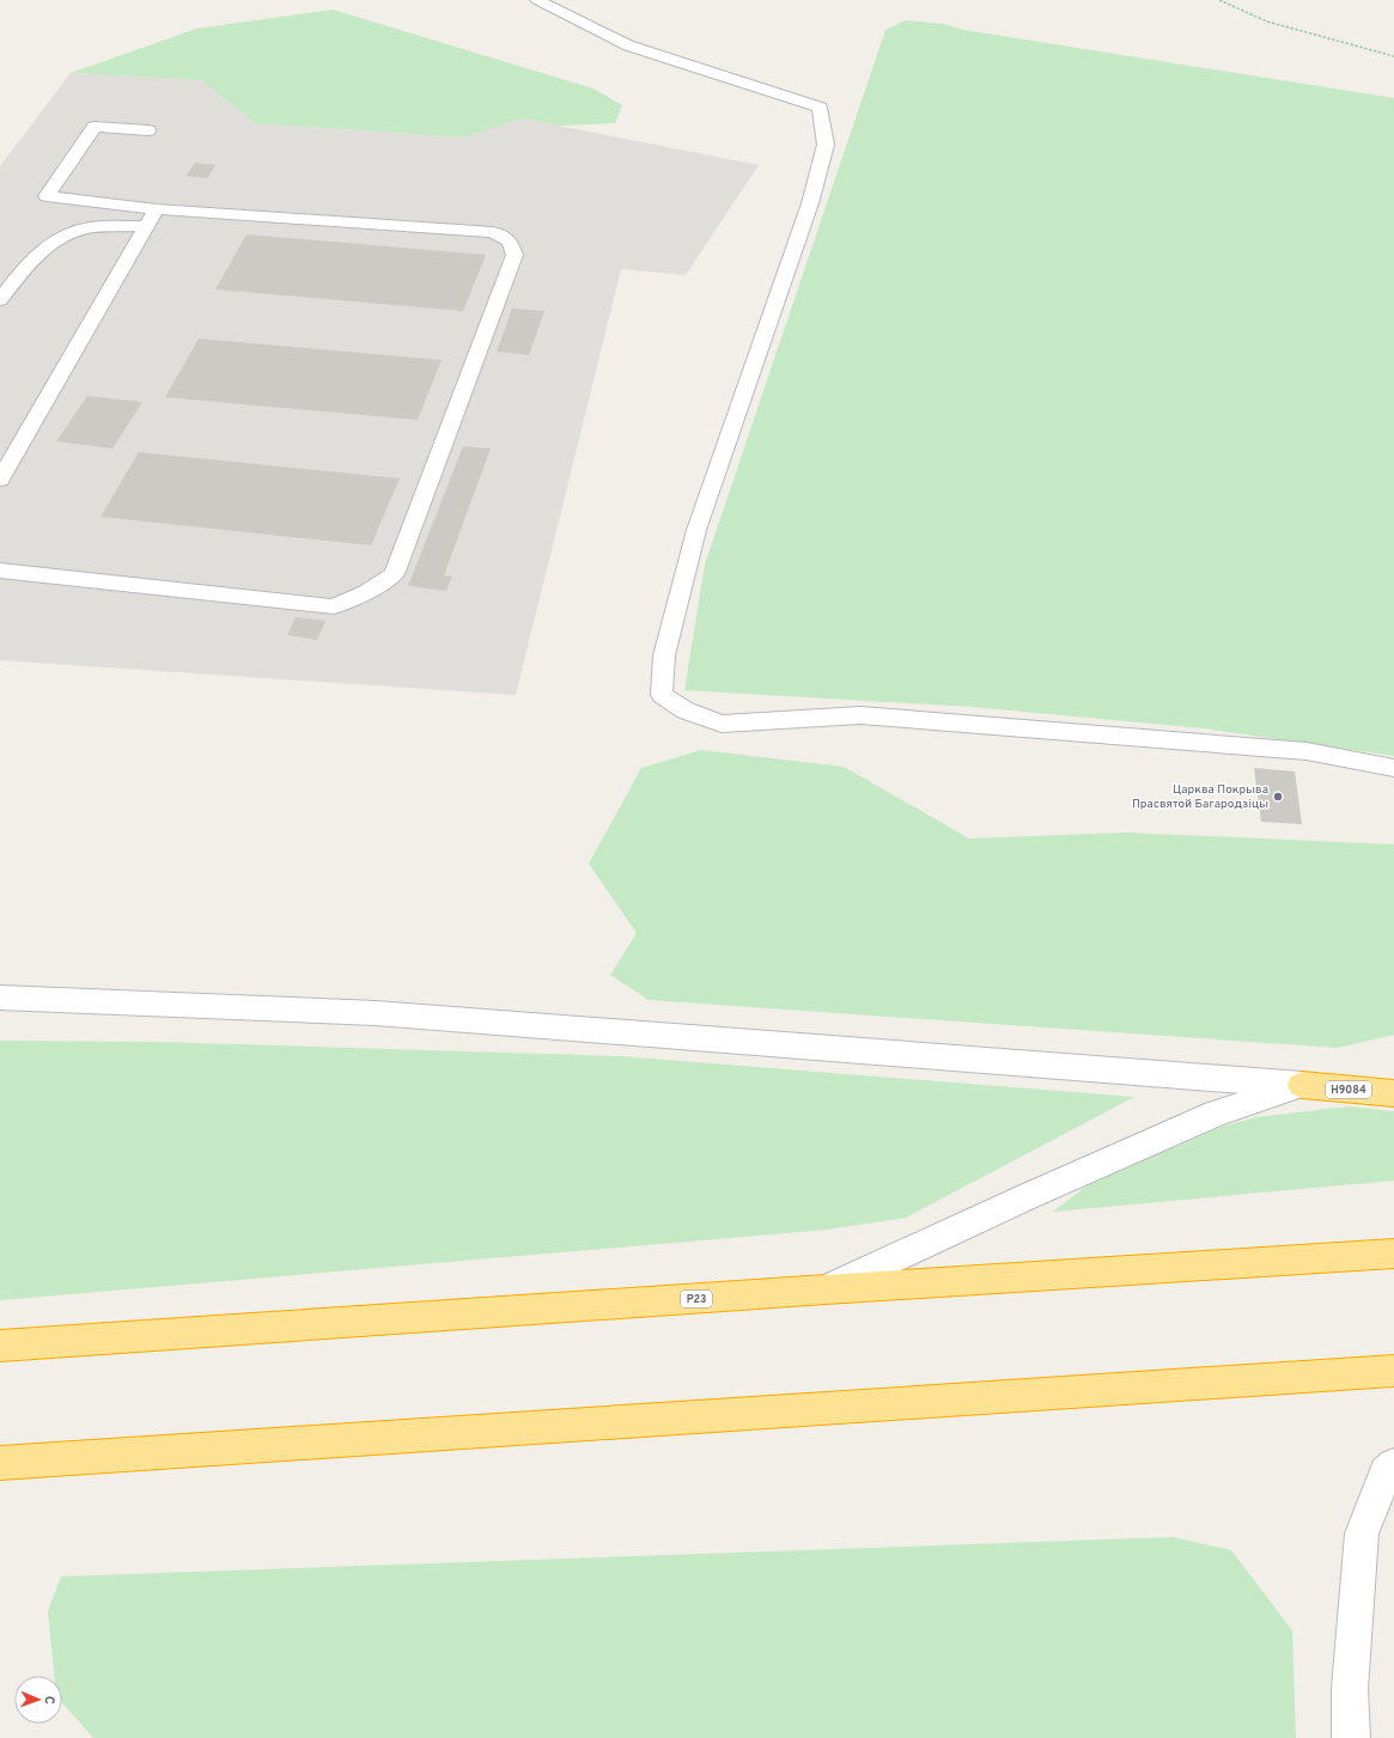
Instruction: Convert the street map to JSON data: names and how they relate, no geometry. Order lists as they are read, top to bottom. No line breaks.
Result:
{"streets":{"highway":["Н9084","Р23"]},"places":["Царква Покрыва Прасвятой Багародзіцы"],"north":"right"}
